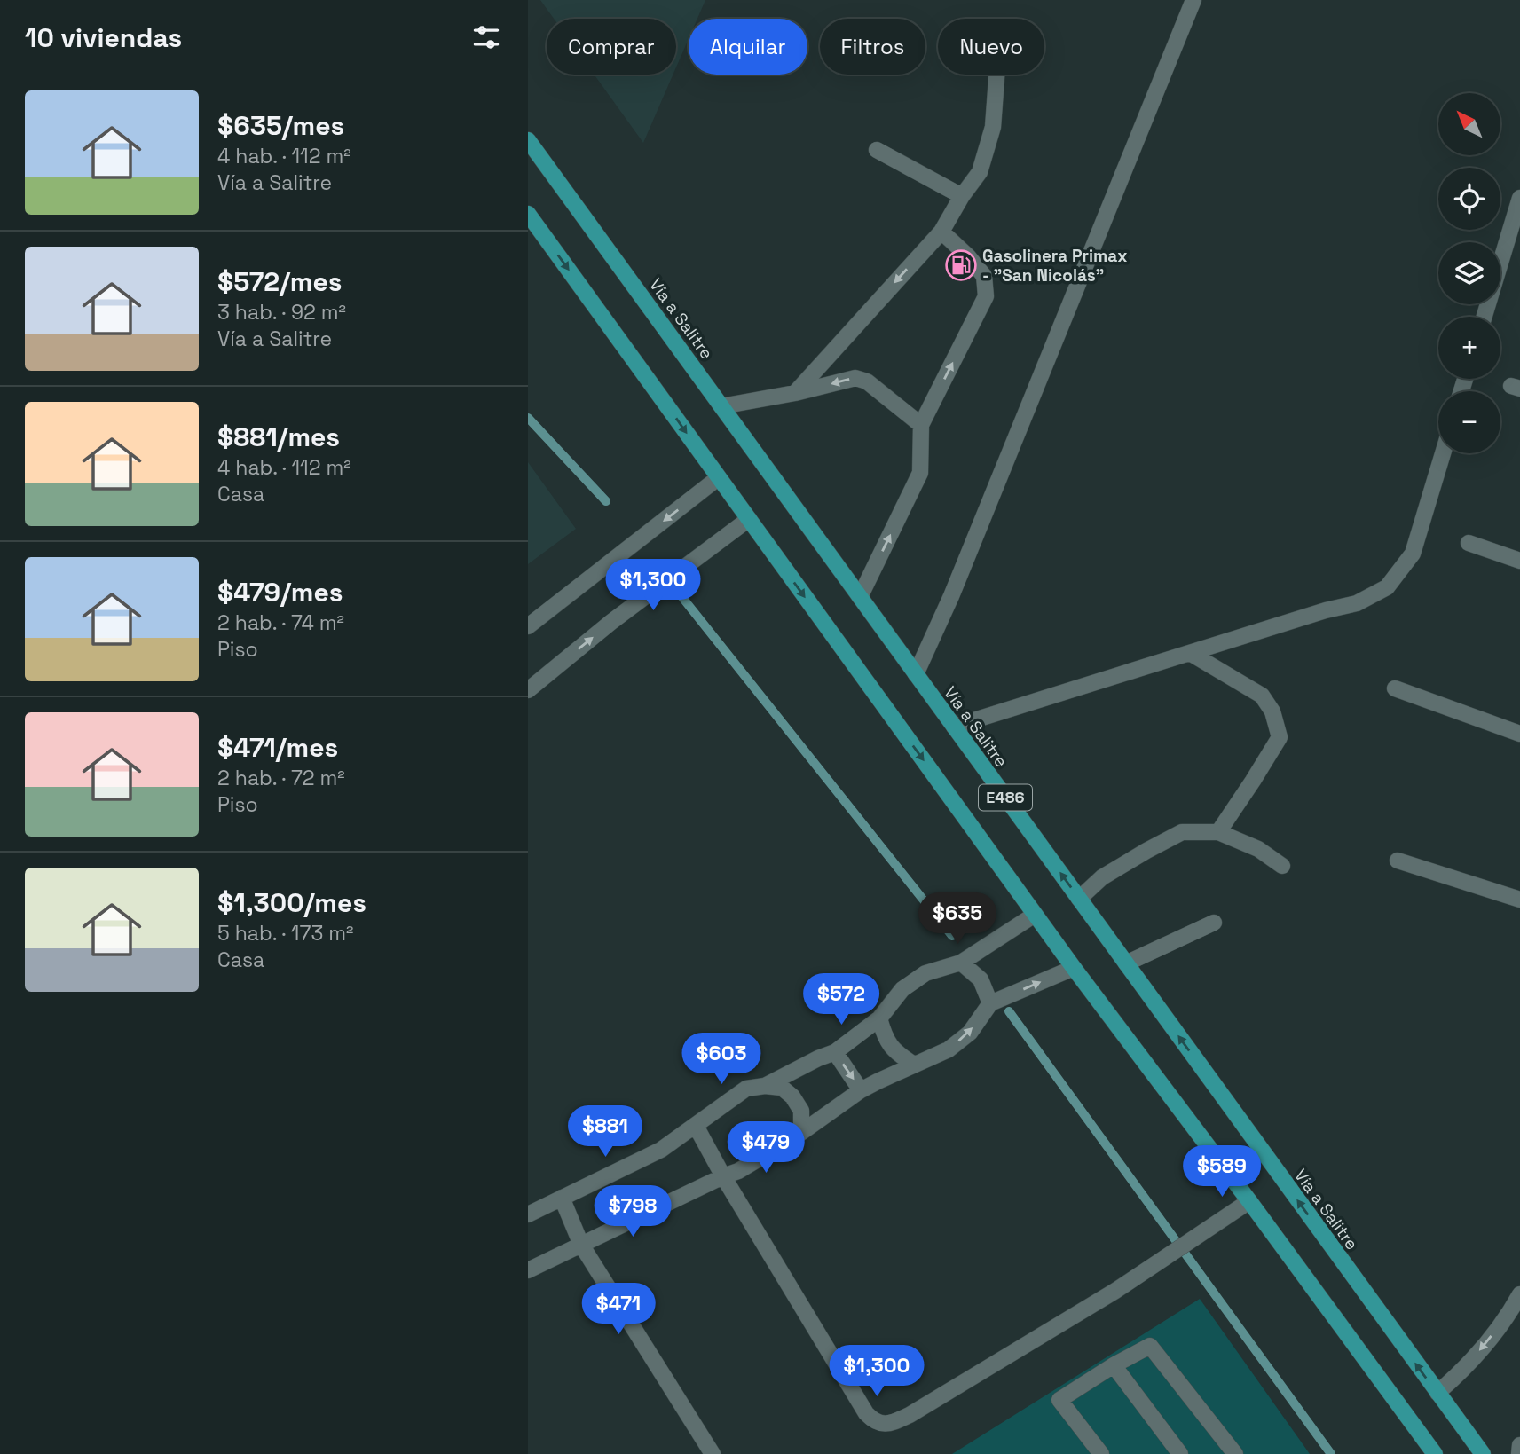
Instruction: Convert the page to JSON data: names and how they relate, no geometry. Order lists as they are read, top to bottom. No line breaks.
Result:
{"streets":{"main road":["Vía a Salitre","E486"]},"places":{"fuel station":["Gasolinera Primax - \"San Nicolás\""]},"north":"top left","page":{"heading":"10 viviendas","chip":["Comprar","Alquilar","Filtros","Nuevo"],"list":[{"name":"$635/mes","note":"4 hab. · 112 m² · Vía a Salitre"},{"name":"$572/mes","note":"3 hab. · 92 m² · Vía a Salitre"},{"name":"$881/mes","note":"4 hab. · 112 m² · Casa"},{"name":"$479/mes","note":"2 hab. · 74 m² · Piso"},{"name":"$471/mes","note":"2 hab. · 72 m² · Piso"},{"name":"$1,300/mes","note":"5 hab. · 173 m² · Casa"}],"map_buttons":["+","−"],"price":["$1,300","$635","$572","$603","$881","$479","$589","$798","$471","$1,300"]}}
